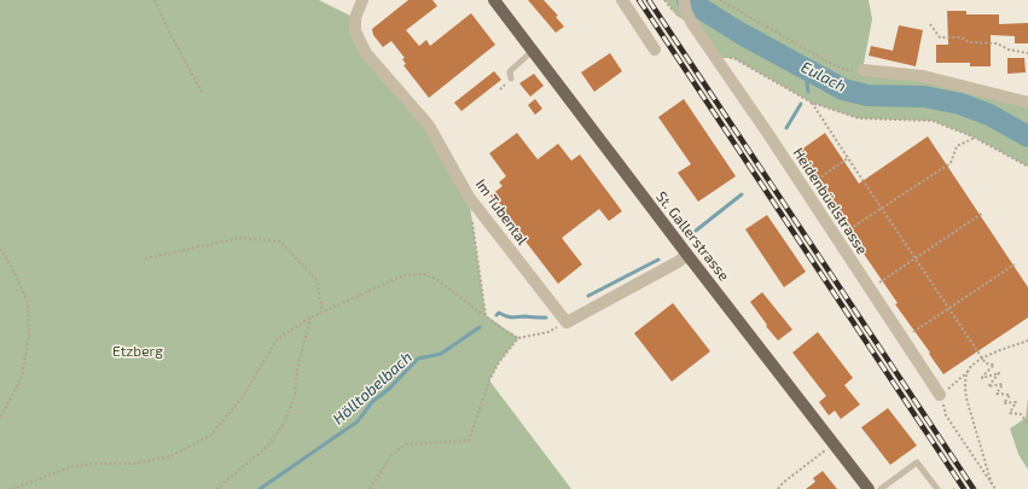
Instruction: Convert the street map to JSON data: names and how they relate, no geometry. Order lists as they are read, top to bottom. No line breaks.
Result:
{"streets":{"main road":["St. Gallerstrasse"],"street":["Heidenbüelstrasse","Im Tubental"]},"water":["Eulach","Hölltobelbach"],"parks":["Etzberg"]}
